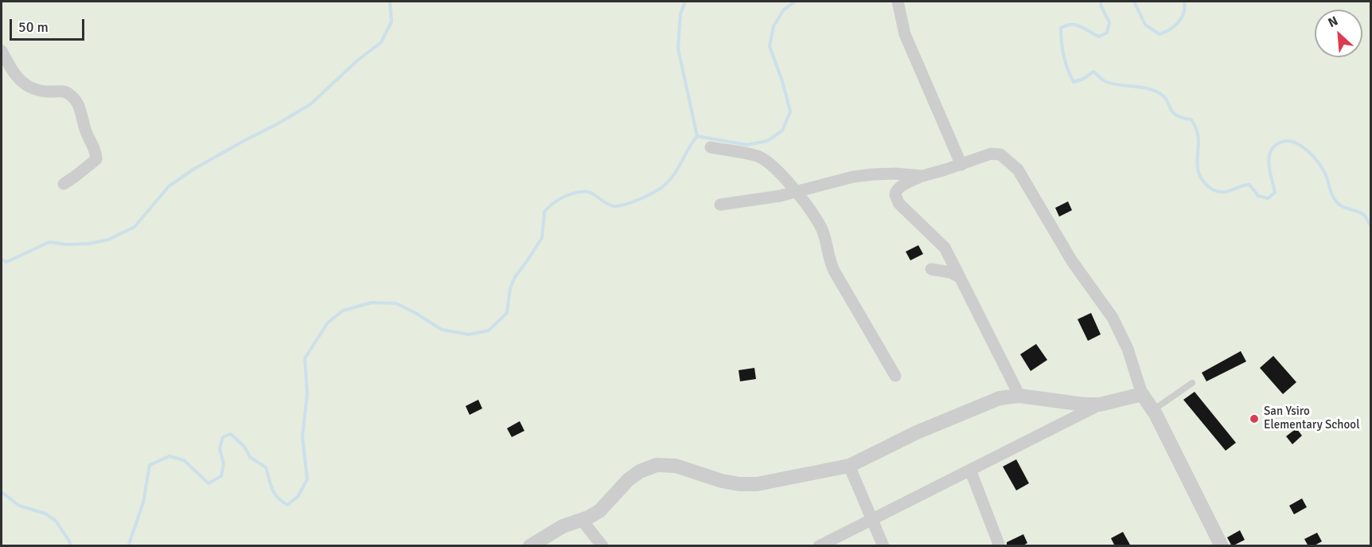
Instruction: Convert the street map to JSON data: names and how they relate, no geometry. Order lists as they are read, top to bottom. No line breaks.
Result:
{"places":["San Ysiro Elementary School"],"scale_bar":"50 m","north":"top left"}
